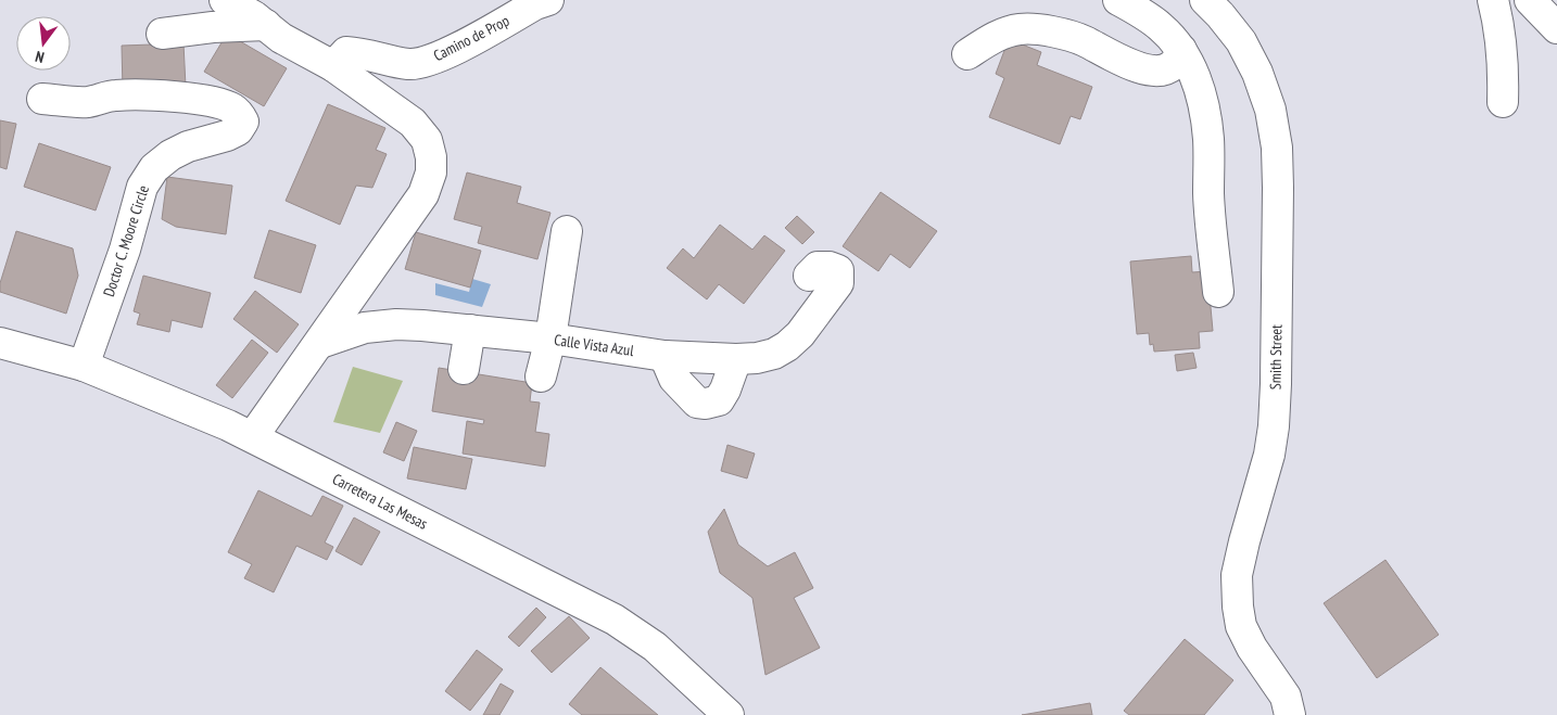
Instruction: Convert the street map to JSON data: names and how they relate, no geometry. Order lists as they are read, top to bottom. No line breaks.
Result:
{"streets":{"street":["Camino de Prop","Doctor C. Moore Circle","Calle Vista Azul","Smith Street","Carretera Las Mesas"]},"crossings":[["Doctor C. Moore Circle","Carretera Las Mesas"]],"north":"bottom"}
